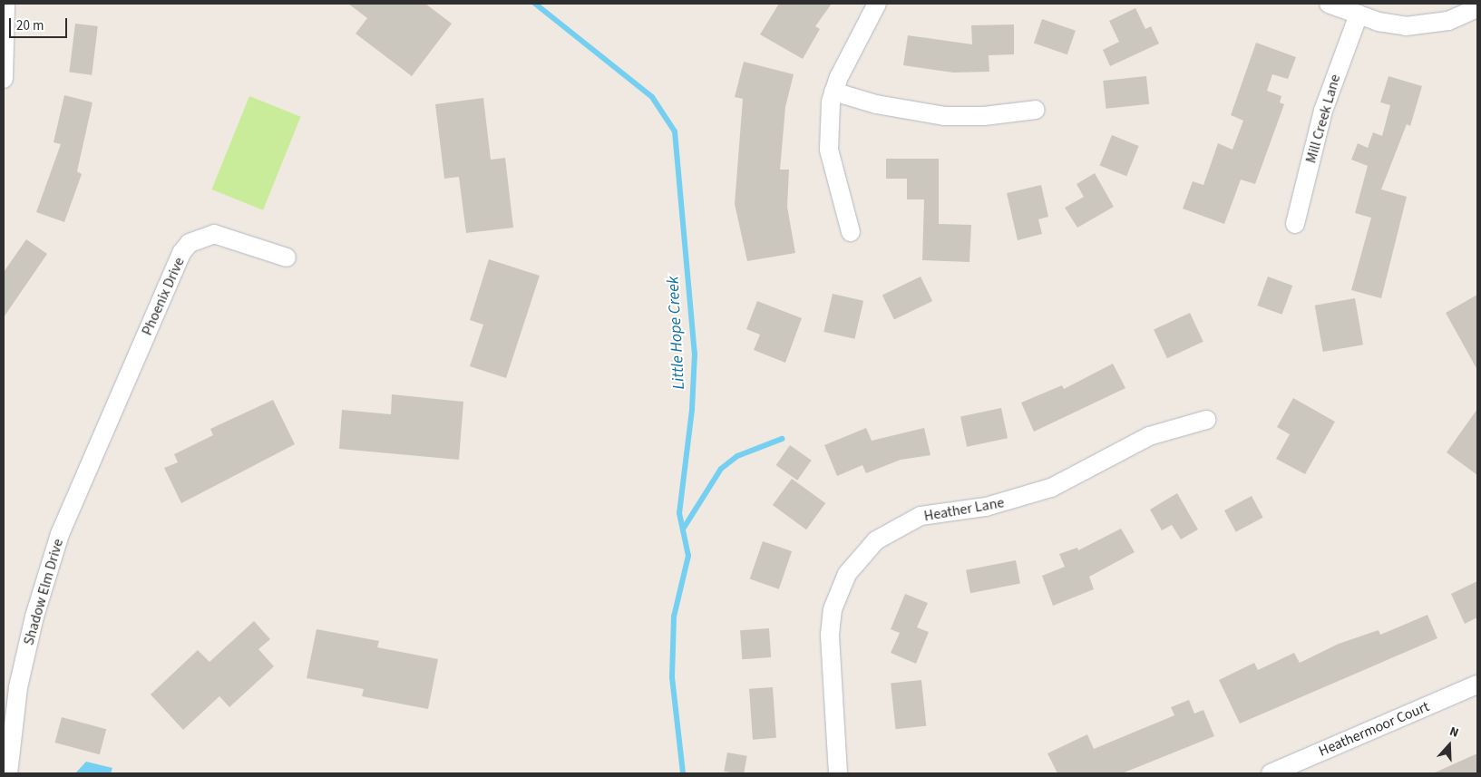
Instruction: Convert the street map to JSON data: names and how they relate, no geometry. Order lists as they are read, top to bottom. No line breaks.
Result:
{"streets":{"street":["Mill Creek Lane","Phoenix Drive","Heather Lane","Shadow Elm Drive","Heathermoor Court"]},"crossings":[["Phoenix Drive","Shadow Elm Drive"]],"water":["Little Hope Creek"],"scale_bar":"20 m","north":"top"}
